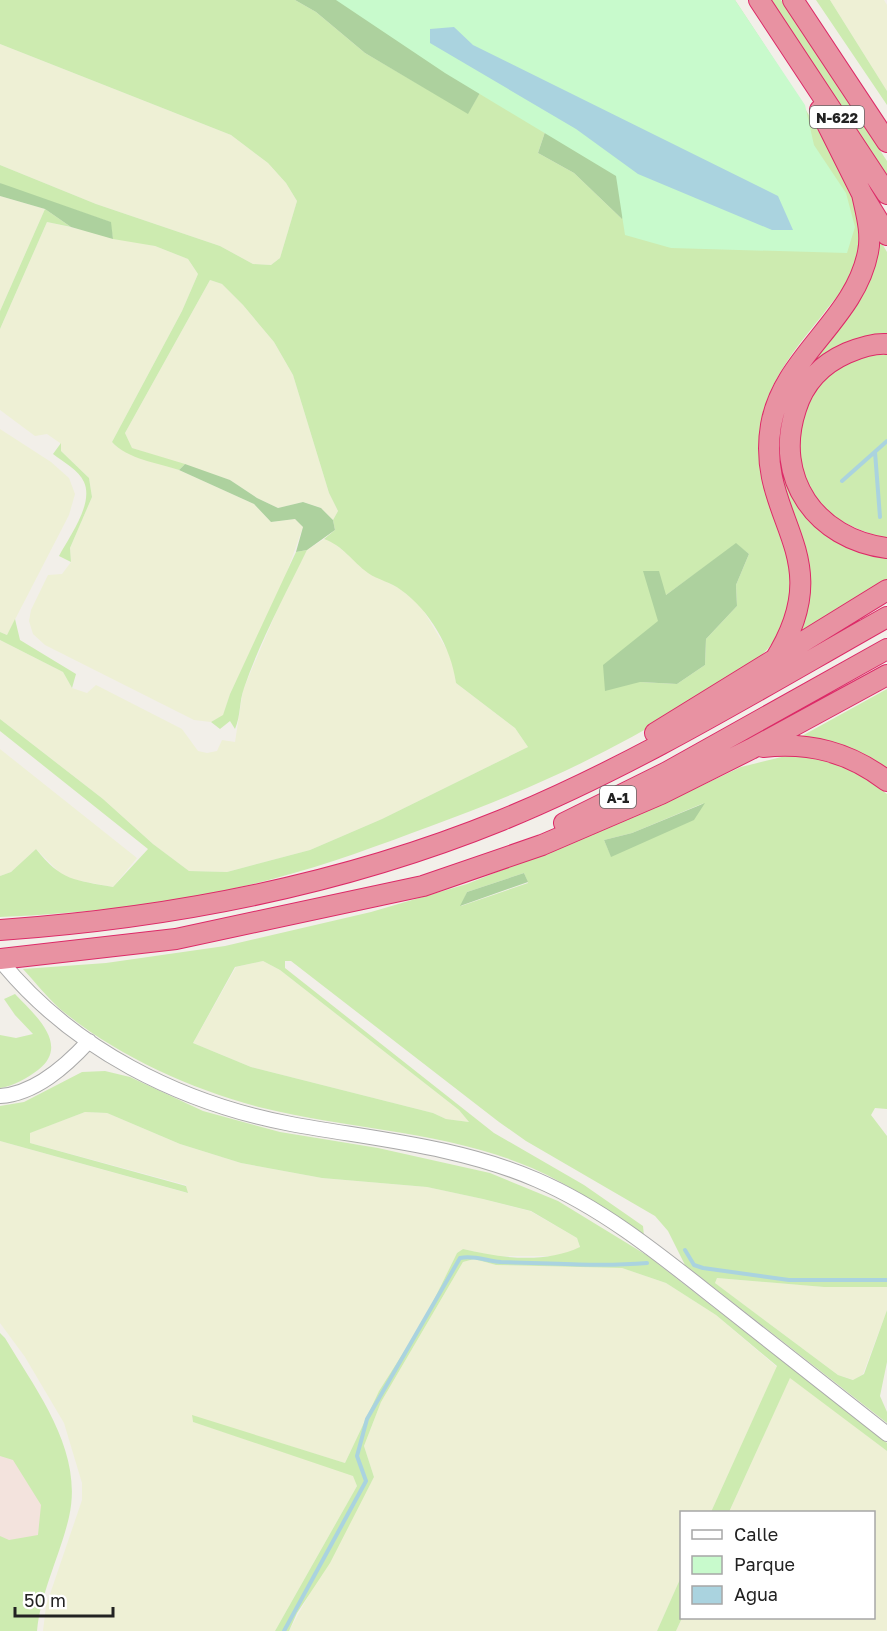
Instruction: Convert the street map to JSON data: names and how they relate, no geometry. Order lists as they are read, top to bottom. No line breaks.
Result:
{"streets":{"highway":["N-622","A-1"]},"legend":["Calle","Parque","Agua"],"scale_bar":"50 m"}
